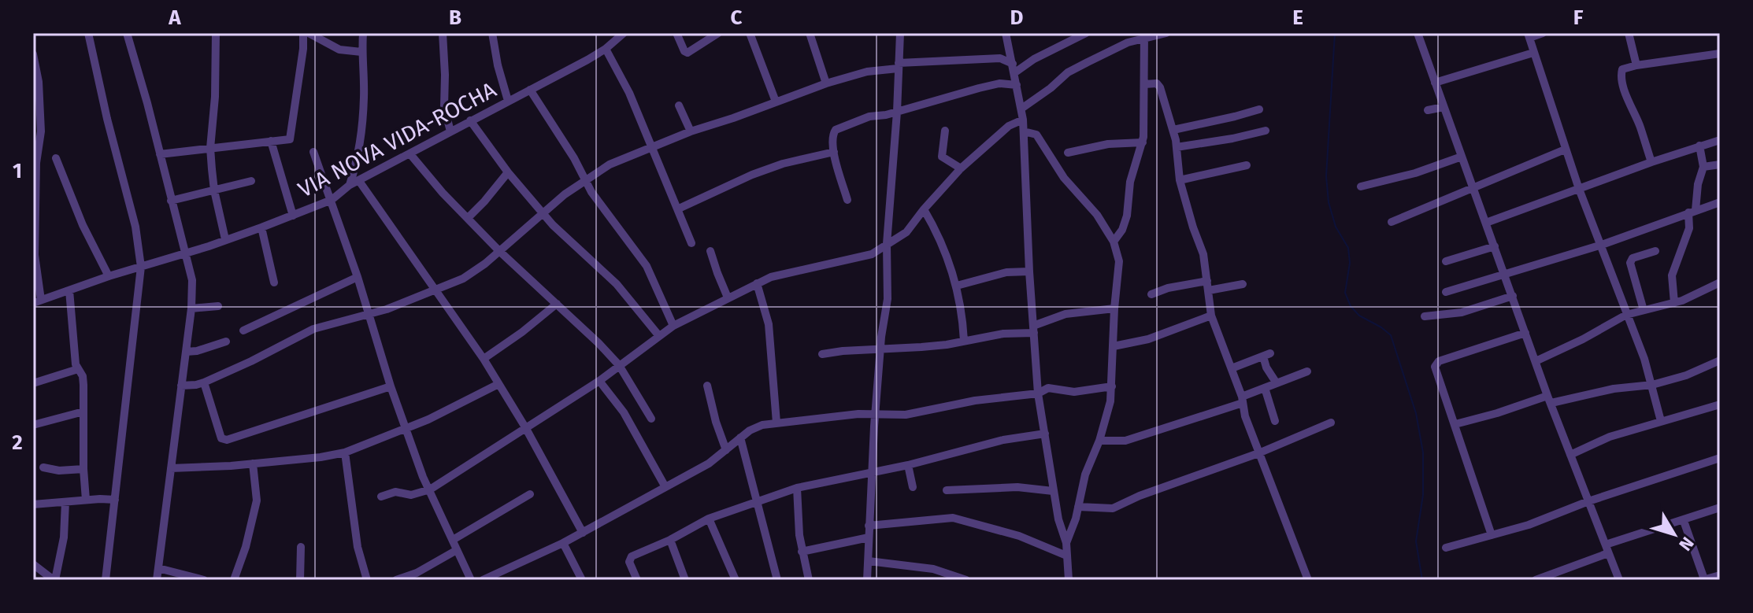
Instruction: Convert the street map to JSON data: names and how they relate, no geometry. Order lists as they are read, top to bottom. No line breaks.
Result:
{"streets":{"street":["VIA NOVA VIDA-ROCHA"]},"north":"bottom right","grid":{"columns":["A","B","C","D","E","F"],"rows":["1","2"]}}
